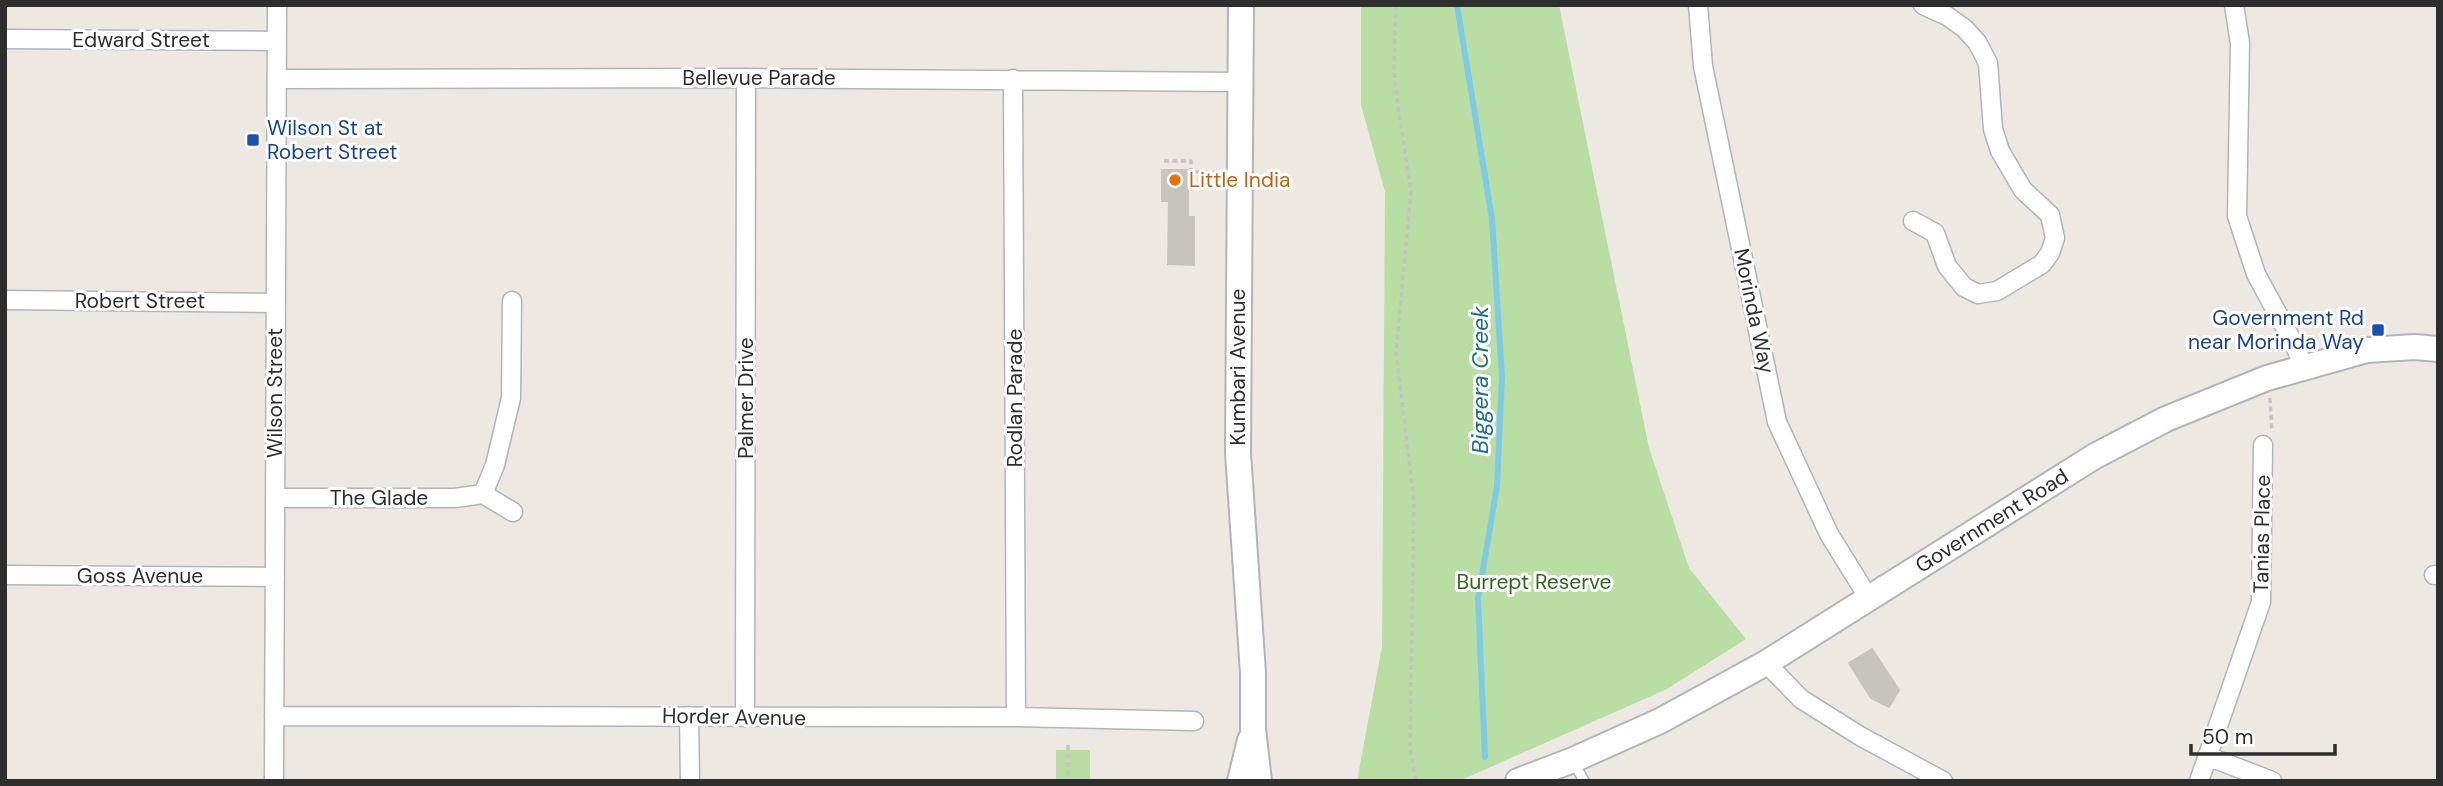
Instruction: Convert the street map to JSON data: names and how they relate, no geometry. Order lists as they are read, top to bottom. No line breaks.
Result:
{"streets":{"street":["Edward Street","Bellevue Parade","Robert Street","Morinda Way","Kumbari Avenue","Wilson Street","Palmer Drive","Rodlan Parade","The Glade","Government Road","Tanias Place","Goss Avenue","Horder Avenue"]},"crossings":[["Edward Street","Wilson Street"],["Bellevue Parade","Kumbari Avenue"],["Bellevue Parade","Wilson Street"],["Bellevue Parade","Palmer Drive"],["Bellevue Parade","Rodlan Parade"],["Robert Street","Wilson Street"],["Morinda Way","Government Road"],["Wilson Street","The Glade"],["Wilson Street","Goss Avenue"],["Wilson Street","Horder Avenue"],["Palmer Drive","Horder Avenue"],["Rodlan Parade","Horder Avenue"]],"water":["Biggera Creek"],"parks":["Burrept Reserve"],"places":{"transit":["Wilson St at Robert Street","Government Rd near Morinda Way"],"other":["Little India"]},"scale_bar":"50 m"}
